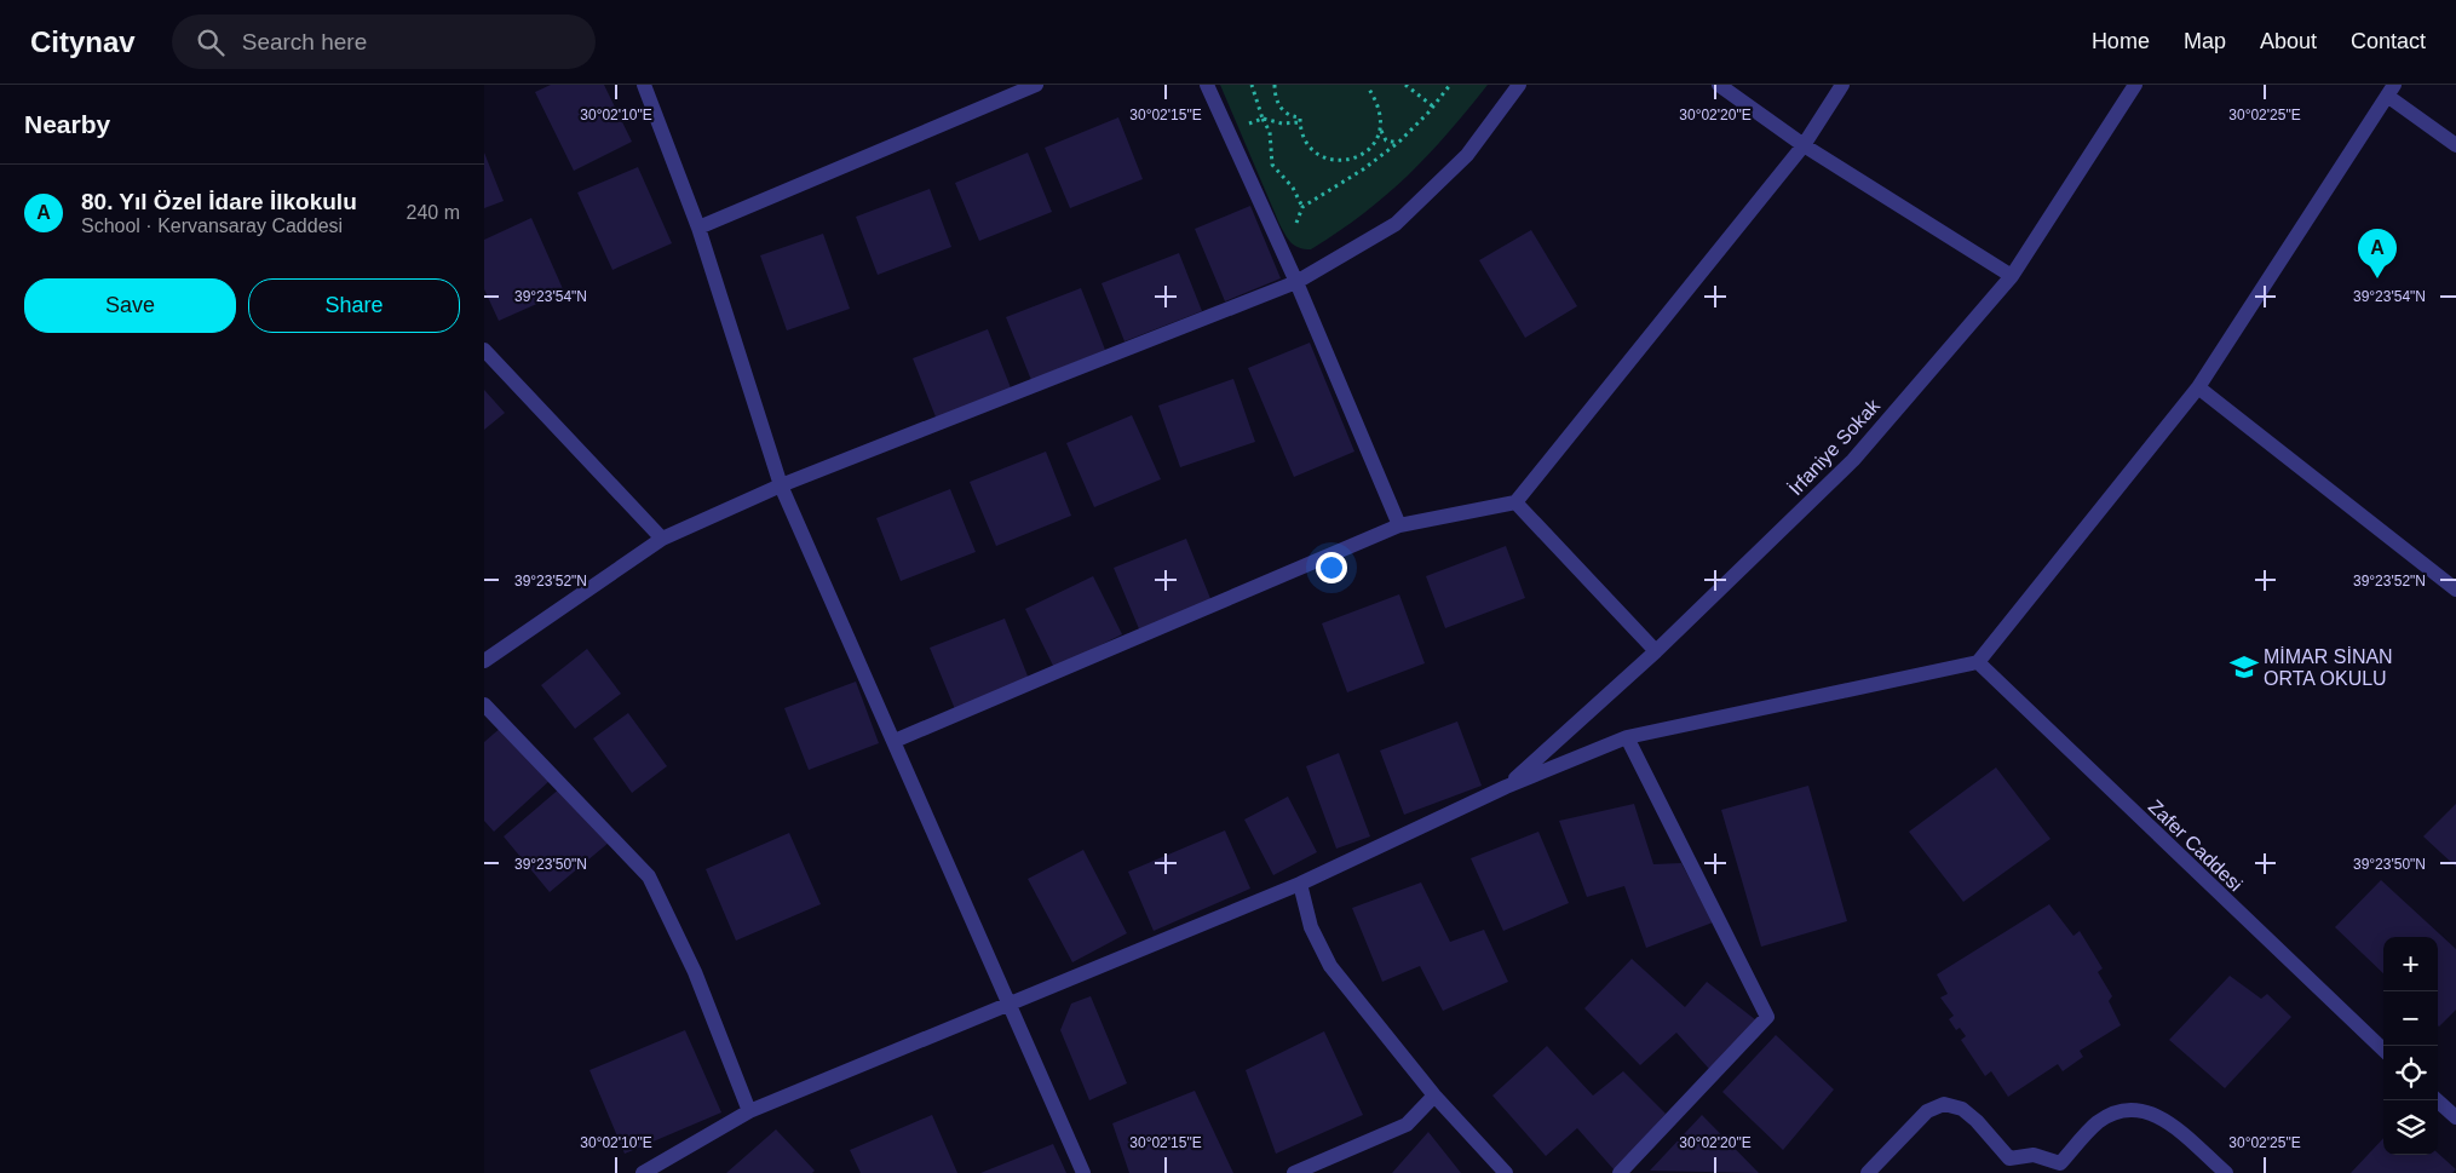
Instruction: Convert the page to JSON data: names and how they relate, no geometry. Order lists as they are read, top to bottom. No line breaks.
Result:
{"streets":{"street":["İrfaniye Sokak","Zafer Caddesi"]},"places":{"school or university":["MİMAR SİNAN ORTA OKULU"]},"page":{"header":"Citynav","search":"Search here","nav":["Home","Map","About","Contact"],"heading":"Nearby","list":[{"mark":"A","name":"80. Yıl Özel İdare İlkokulu","note":"School · Kervansaray Caddesi","value":"240 m"}],"pins":"A","buttons":["Save","Share"],"map_buttons":["+","−"]},"coordinates":["30°02'10\"E","30°02'15\"E","30°02'20\"E","30°02'25\"E","39°23'54\"N","39°23'52\"N","39°23'50\"N"]}
